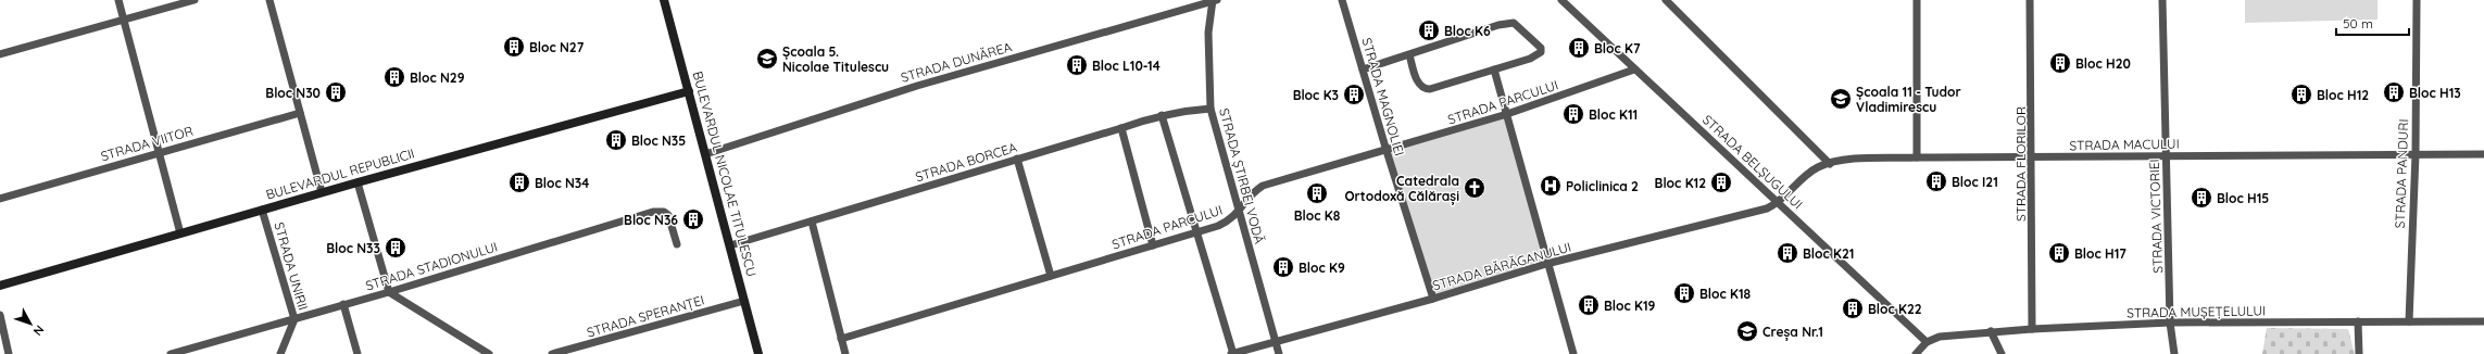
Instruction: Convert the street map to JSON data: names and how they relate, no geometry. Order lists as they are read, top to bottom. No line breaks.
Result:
{"streets":{"main road":["BULEVARDUL REPUBLICII","BULEVARDUL NICOLAE TITULESCU"],"street":["STRADA DUNĂREA","STRADA MAGNOLIEI","STRADA PARCULUI","STRADA VIITOR","STRADA MACULUI","STRADA BORCEA","STRADA BELȘUGULUI","STRADA FLORILOR","STRADA PANDURI","STRADA ȘTIRBEI VODĂ","STRADA VICTORIEI","STRADA UNIRII","STRADA STADIONULUI","STRADA BĂRĂGANULUI","STRADA MUȘEȚELULUI","STRADA SPERANȚEI"]},"crossings":[["STRADA DUNĂREA","BULEVARDUL NICOLAE TITULESCU"],["STRADA DUNĂREA","STRADA ȘTIRBEI VODĂ"],["STRADA MAGNOLIEI","STRADA PARCULUI"],["STRADA MAGNOLIEI","STRADA BĂRĂGANULUI"],["STRADA PARCULUI","STRADA BELȘUGULUI"],["STRADA PARCULUI","STRADA ȘTIRBEI VODĂ"],["STRADA MACULUI","STRADA BELȘUGULUI"],["STRADA MACULUI","STRADA FLORILOR"],["STRADA MACULUI","STRADA PANDURI"],["STRADA MACULUI","STRADA VICTORIEI"],["STRADA MACULUI","STRADA BĂRĂGANULUI"],["STRADA BORCEA","BULEVARDUL NICOLAE TITULESCU"],["STRADA BORCEA","STRADA ȘTIRBEI VODĂ"],["STRADA BELȘUGULUI","STRADA BĂRĂGANULUI"],["STRADA BELȘUGULUI","STRADA MUȘEȚELULUI"],["STRADA FLORILOR","STRADA MUȘEȚELULUI"],["BULEVARDUL REPUBLICII","BULEVARDUL NICOLAE TITULESCU"],["BULEVARDUL REPUBLICII","STRADA UNIRII"],["BULEVARDUL NICOLAE TITULESCU","STRADA SPERANȚEI"],["STRADA PANDURI","STRADA MUȘEȚELULUI"],["STRADA ȘTIRBEI VODĂ","STRADA BĂRĂGANULUI"],["STRADA VICTORIEI","STRADA MUȘEȚELULUI"],["STRADA UNIRII","STRADA STADIONULUI"]],"places":{"building":["Bloc K6","Bloc N27","Bloc K7","Bloc H20","Bloc L10-14","Bloc N29","Bloc N30","Bloc H13","Bloc K3","Bloc H12","Bloc K11","Bloc N35","Bloc I21","Bloc N34","Bloc K12","Bloc K8","Bloc H15","Bloc N36","Bloc N33","Bloc K21","Bloc H17","Bloc K9","Bloc K18","Bloc K19","Bloc K22"],"school or university":["Școala 5. Nicolae Titulescu","Școala 11 - Tudor Vladimirescu","Creșa Nr.1"],"hospital":["Policlinica 2"],"church":["Catedrala Ortodoxă Călărași"]},"scale_bar":"50 m","north":"bottom right"}
